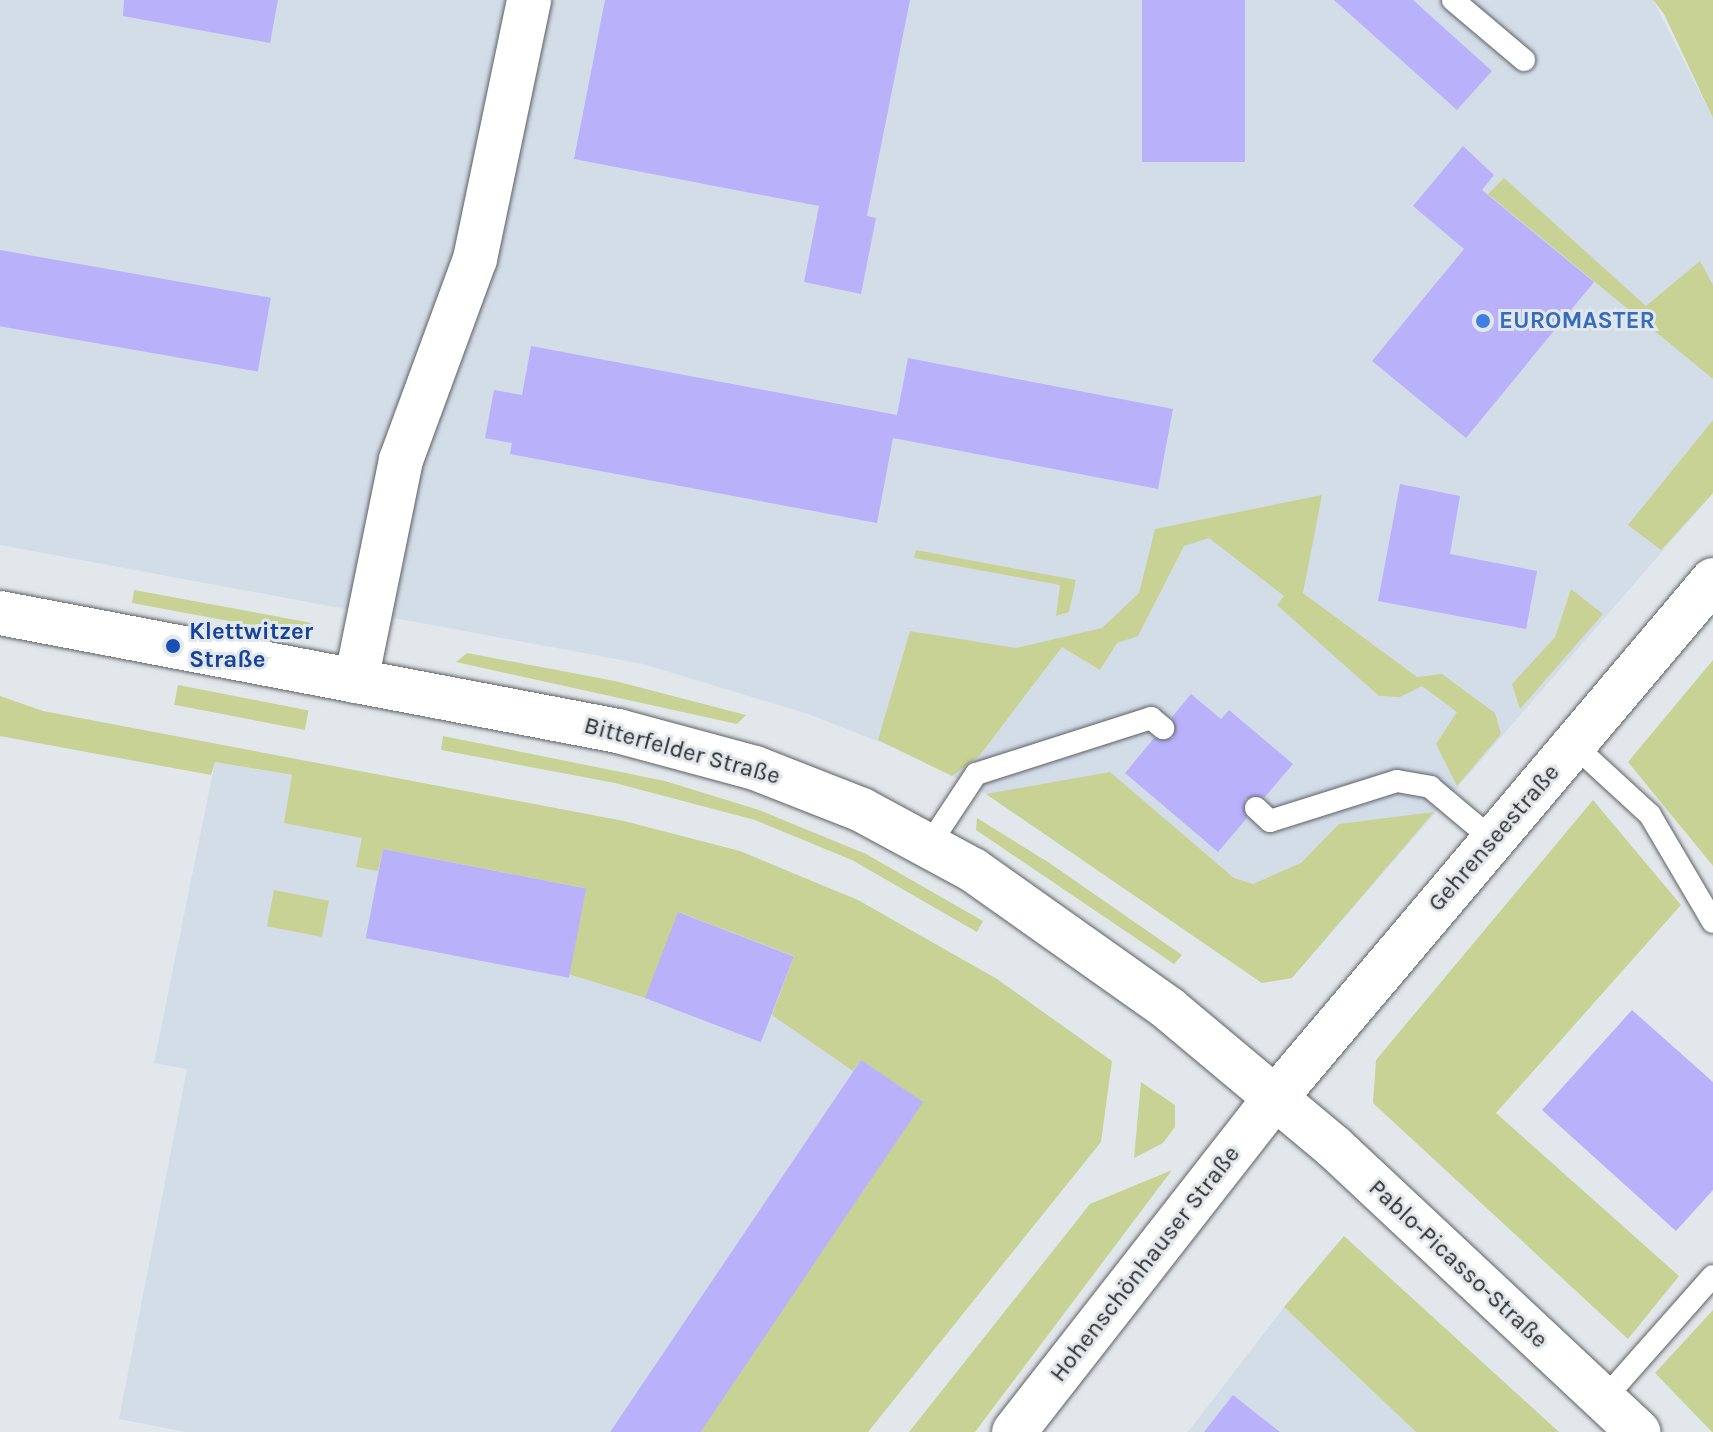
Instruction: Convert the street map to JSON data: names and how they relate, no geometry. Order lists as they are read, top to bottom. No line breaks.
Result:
{"streets":{"main road":["Bitterfelder Straße","Gehrenseestraße","Hohenschönhauser Straße","Pablo-Picasso-Straße"]},"crossings":[["Bitterfelder Straße","Gehrenseestraße"],["Bitterfelder Straße","Hohenschönhauser Straße"],["Bitterfelder Straße","Pablo-Picasso-Straße"],["Gehrenseestraße","Hohenschönhauser Straße"],["Gehrenseestraße","Pablo-Picasso-Straße"],["Hohenschönhauser Straße","Pablo-Picasso-Straße"]],"places":["EUROMASTER","Klettwitzer Straße"]}
